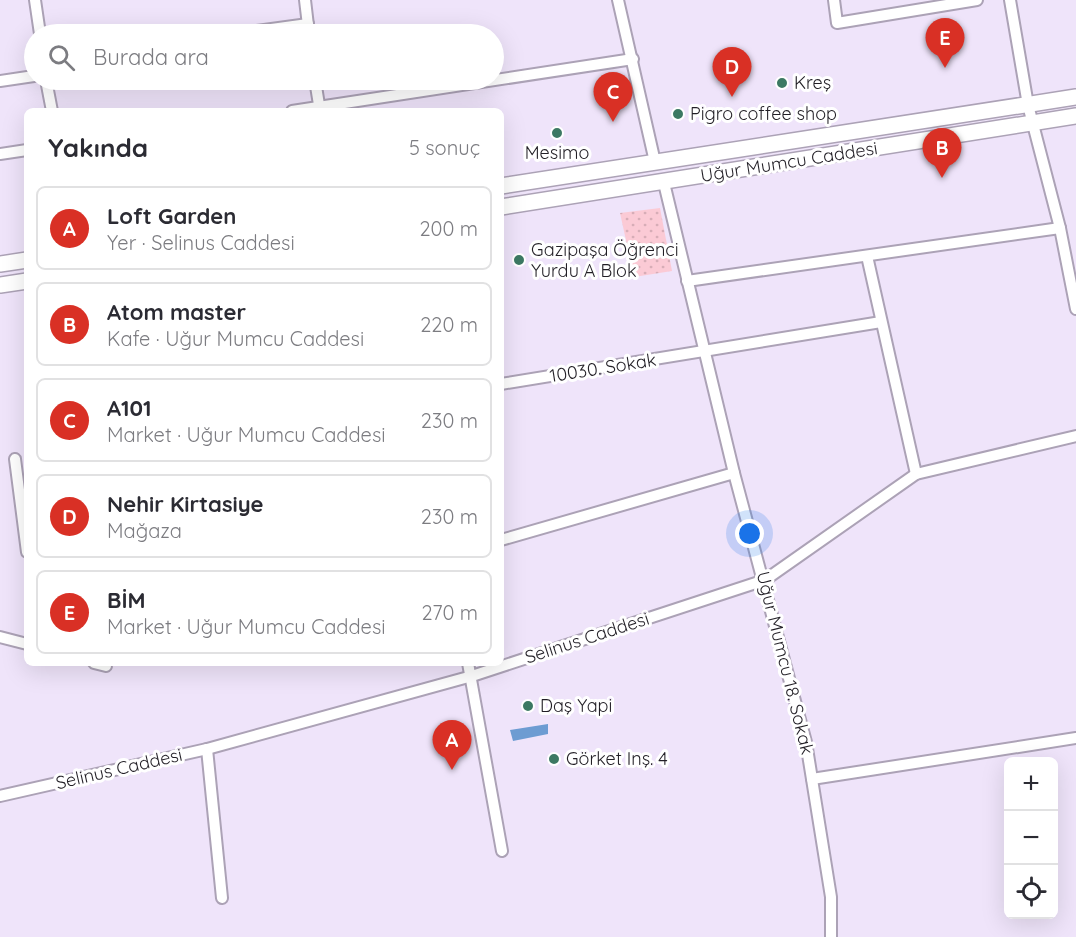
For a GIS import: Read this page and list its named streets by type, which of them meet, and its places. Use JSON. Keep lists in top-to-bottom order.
{
  "streets": {
    "main road": ["Uğur Mumcu Caddesi"],
    "street": ["10030. Sokak", "Selinus Caddesi", "Uğur Mumcu 18. Sokak"]
  },
  "crossings": [
    ["Uğur Mumcu Caddesi", "Uğur Mumcu 18. Sokak"],
    ["10030. Sokak", "Uğur Mumcu 18. Sokak"],
    ["Selinus Caddesi", "Uğur Mumcu 18. Sokak"]
  ],
  "places": [
    "Kreş",
    "Pigro coffee shop",
    "Mesimo",
    "Gazipaşa Öğrenci Yurdu A Blok",
    "Daş Yapi",
    "Görket Inş. 4"
  ],
  "page": {
    "pins": [
      "E",
      "D",
      "C",
      "B",
      "A"
    ],
    "search": "Burada ara",
    "heading": ["Yakında", "5 sonuç"],
    "list": [
      {
        "mark": "A",
        "name": "Loft Garden",
        "note": "Yer · Selinus Caddesi",
        "value": "200 m"
      },
      {
        "mark": "B",
        "name": "Atom master",
        "note": "Kafe · Uğur Mumcu Caddesi",
        "value": "220 m"
      },
      {
        "mark": "C",
        "name": "A101",
        "note": "Market · Uğur Mumcu Caddesi",
        "value": "230 m"
      },
      {
        "mark": "D",
        "name": "Nehir Kirtasiye",
        "note": "Mağaza",
        "value": "230 m"
      },
      {
        "mark": "E",
        "name": "BİM",
        "note": "Market · Uğur Mumcu Caddesi",
        "value": "270 m"
      }
    ],
    "map_buttons": ["+", "−"]
  }
}
